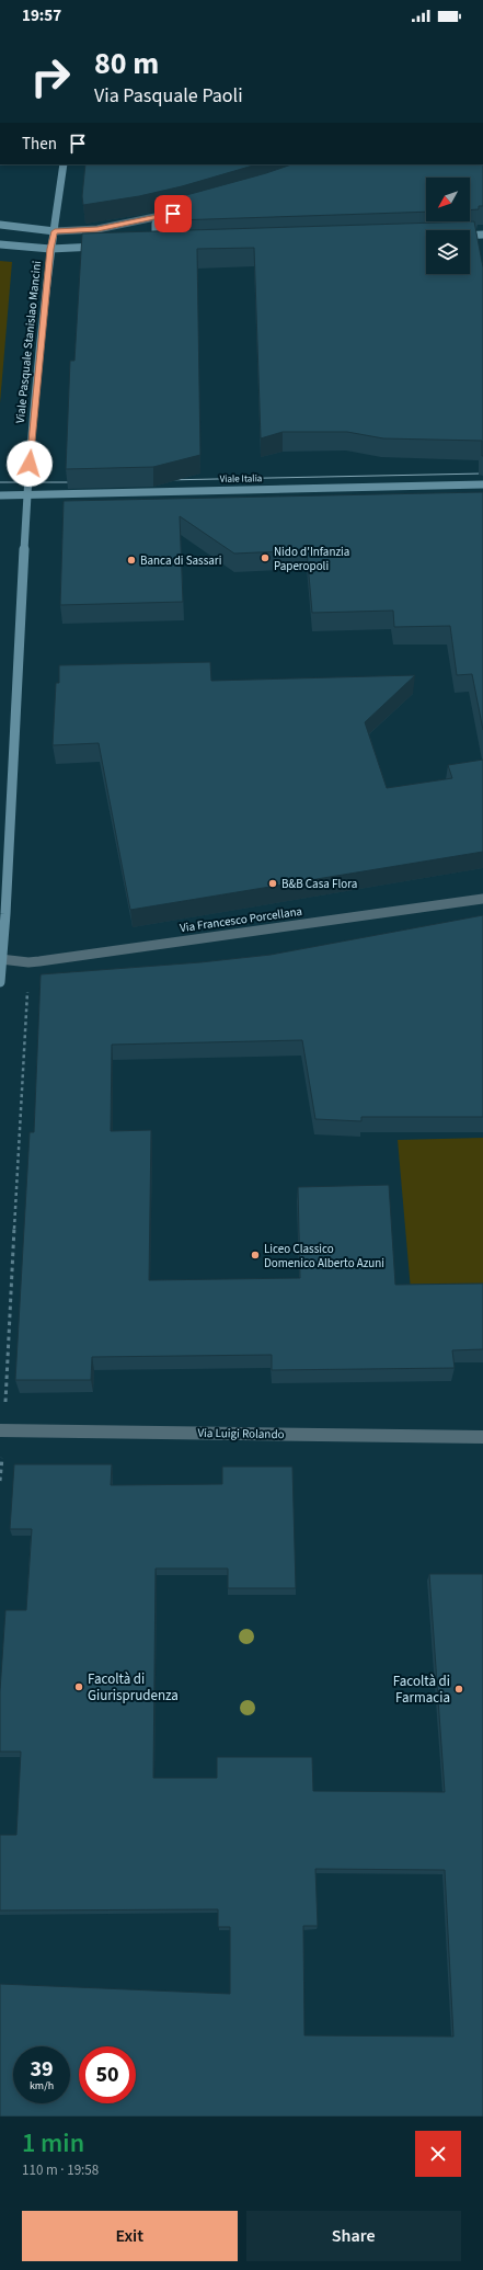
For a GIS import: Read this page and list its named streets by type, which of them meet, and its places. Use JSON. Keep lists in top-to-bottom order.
{
  "streets": {
    "main road": ["Viale Pasquale Stanislao Mancini", "Viale Italia"],
    "street": ["Via Francesco Porcellana", "Via Luigi Rolando"]
  },
  "crossings": [
    ["Viale Pasquale Stanislao Mancini", "Viale Italia"],
    ["Viale Pasquale Stanislao Mancini", "Via Francesco Porcellana"]
  ],
  "places": [
    "Nido d'Infanzia Paperopoli",
    "Banca di Sassari",
    "B&B Casa Flora",
    "Liceo Classico Domenico Alberto Azuni",
    "Facoltà di Giurisprudenza",
    "Facoltà di Farmacia"
  ],
  "north": "bottom left",
  "page": {
    "status": "19:57",
    "turn": ["80 m", "Via Pasquale Paoli"],
    "then": "Then",
    "speed": "39 km/h",
    "limit": "50",
    "heading": ["1 min", "110 m · 19:58"],
    "buttons": ["Exit", "Share"]
  }
}
